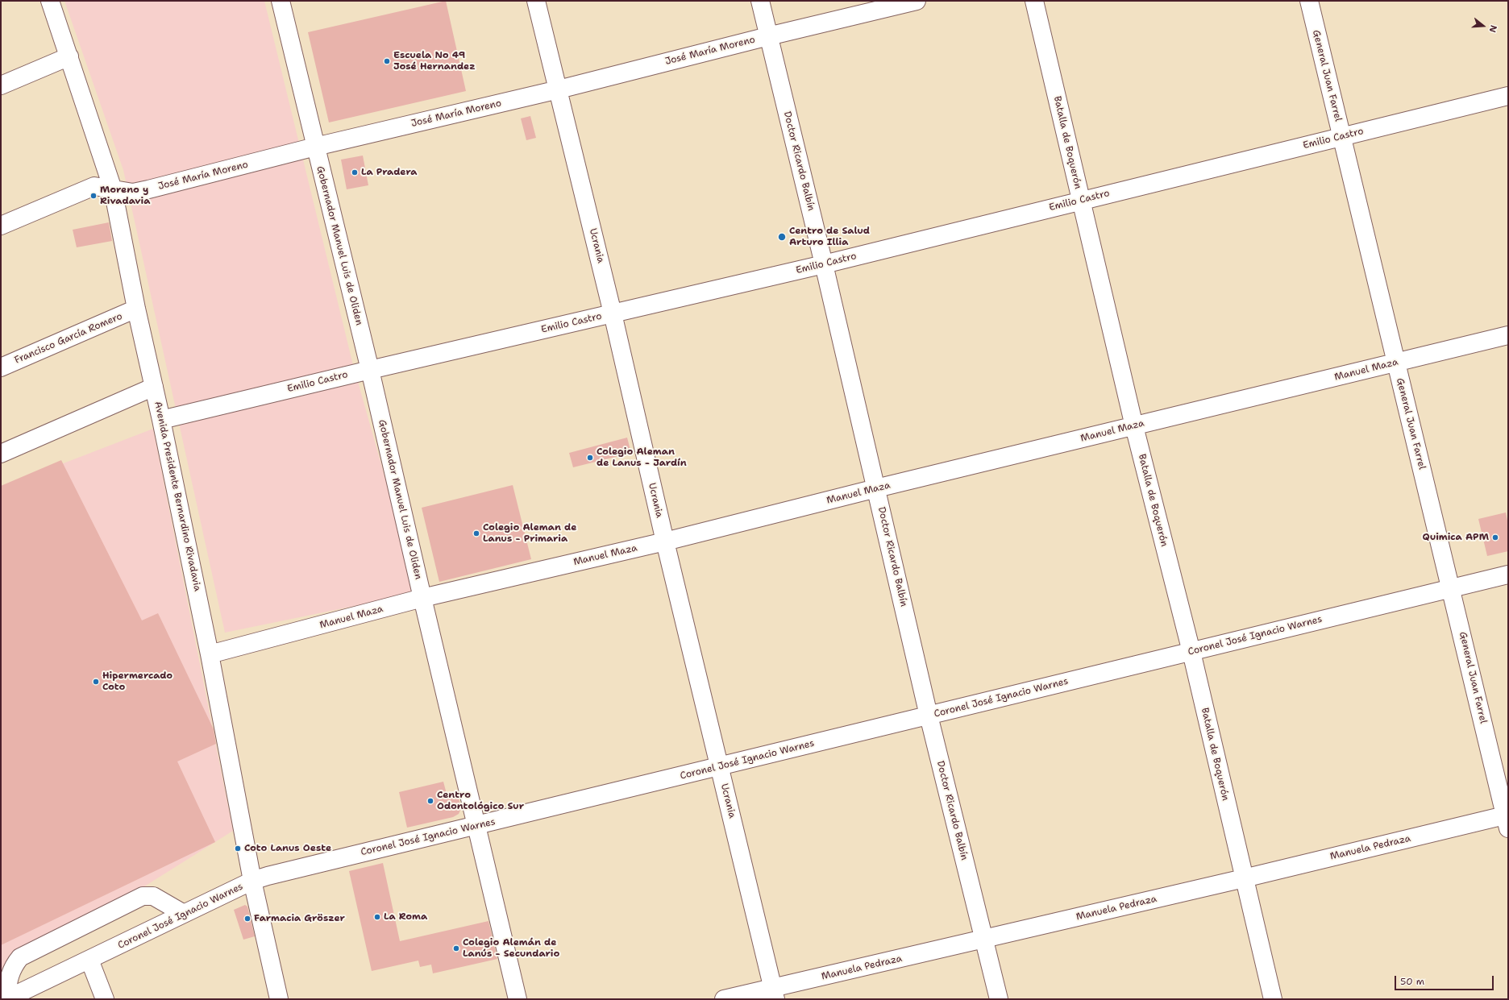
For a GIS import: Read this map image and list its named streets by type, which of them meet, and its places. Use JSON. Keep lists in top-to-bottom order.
{
  "streets": {
    "street": [
      "José María Moreno",
      "General Juan Farrel",
      "Emilio Castro",
      "Batalla de Boquerón",
      "Doctor Ricardo Balbín",
      "Gobernador Manuel Luis de Oliden",
      "Ucrania",
      "Francisco García Romero",
      "Manuel Maza",
      "Avenida Presidente Bernardino Rivadavia",
      "Coronel José Ignacio Warnes",
      "Manuela Pedraza"
    ]
  },
  "crossings": [
    ["José María Moreno", "Doctor Ricardo Balbín"],
    ["José María Moreno", "Gobernador Manuel Luis de Oliden"],
    ["José María Moreno", "Ucrania"],
    ["José María Moreno", "Avenida Presidente Bernardino Rivadavia"],
    ["General Juan Farrel", "Emilio Castro"],
    ["General Juan Farrel", "Manuel Maza"],
    ["General Juan Farrel", "Coronel José Ignacio Warnes"],
    ["General Juan Farrel", "Manuela Pedraza"],
    ["Emilio Castro", "Batalla de Boquerón"],
    ["Emilio Castro", "Doctor Ricardo Balbín"],
    ["Emilio Castro", "Gobernador Manuel Luis de Oliden"],
    ["Emilio Castro", "Ucrania"],
    ["Emilio Castro", "Avenida Presidente Bernardino Rivadavia"],
    ["Batalla de Boquerón", "Manuel Maza"],
    ["Batalla de Boquerón", "Coronel José Ignacio Warnes"],
    ["Batalla de Boquerón", "Manuela Pedraza"],
    ["Doctor Ricardo Balbín", "Manuel Maza"],
    ["Doctor Ricardo Balbín", "Coronel José Ignacio Warnes"],
    ["Doctor Ricardo Balbín", "Manuela Pedraza"],
    ["Gobernador Manuel Luis de Oliden", "Manuel Maza"],
    ["Gobernador Manuel Luis de Oliden", "Coronel José Ignacio Warnes"],
    ["Ucrania", "Manuel Maza"],
    ["Ucrania", "Coronel José Ignacio Warnes"],
    ["Ucrania", "Manuela Pedraza"],
    ["Francisco García Romero", "Avenida Presidente Bernardino Rivadavia"],
    ["Manuel Maza", "Avenida Presidente Bernardino Rivadavia"],
    ["Avenida Presidente Bernardino Rivadavia", "Coronel José Ignacio Warnes"]
  ],
  "places": [
    "Escuela No 49 José Hernandez",
    "La Pradera",
    "Moreno y Rivadavia",
    "Centro de Salud Arturo Illia",
    "Colegio Aleman de Lanus - Jardín",
    "Colegio Aleman de Lanus - Primaria",
    "Quimica APM",
    "Hipermercado Coto",
    "Centro Odontológico Sur",
    "Coto Lanus Oeste",
    "La Roma",
    "Farmacia Gröszer",
    "Colegio Alemán de Lanús - Secundario"
  ],
  "scale_bar": "50 m",
  "north": "right"
}
